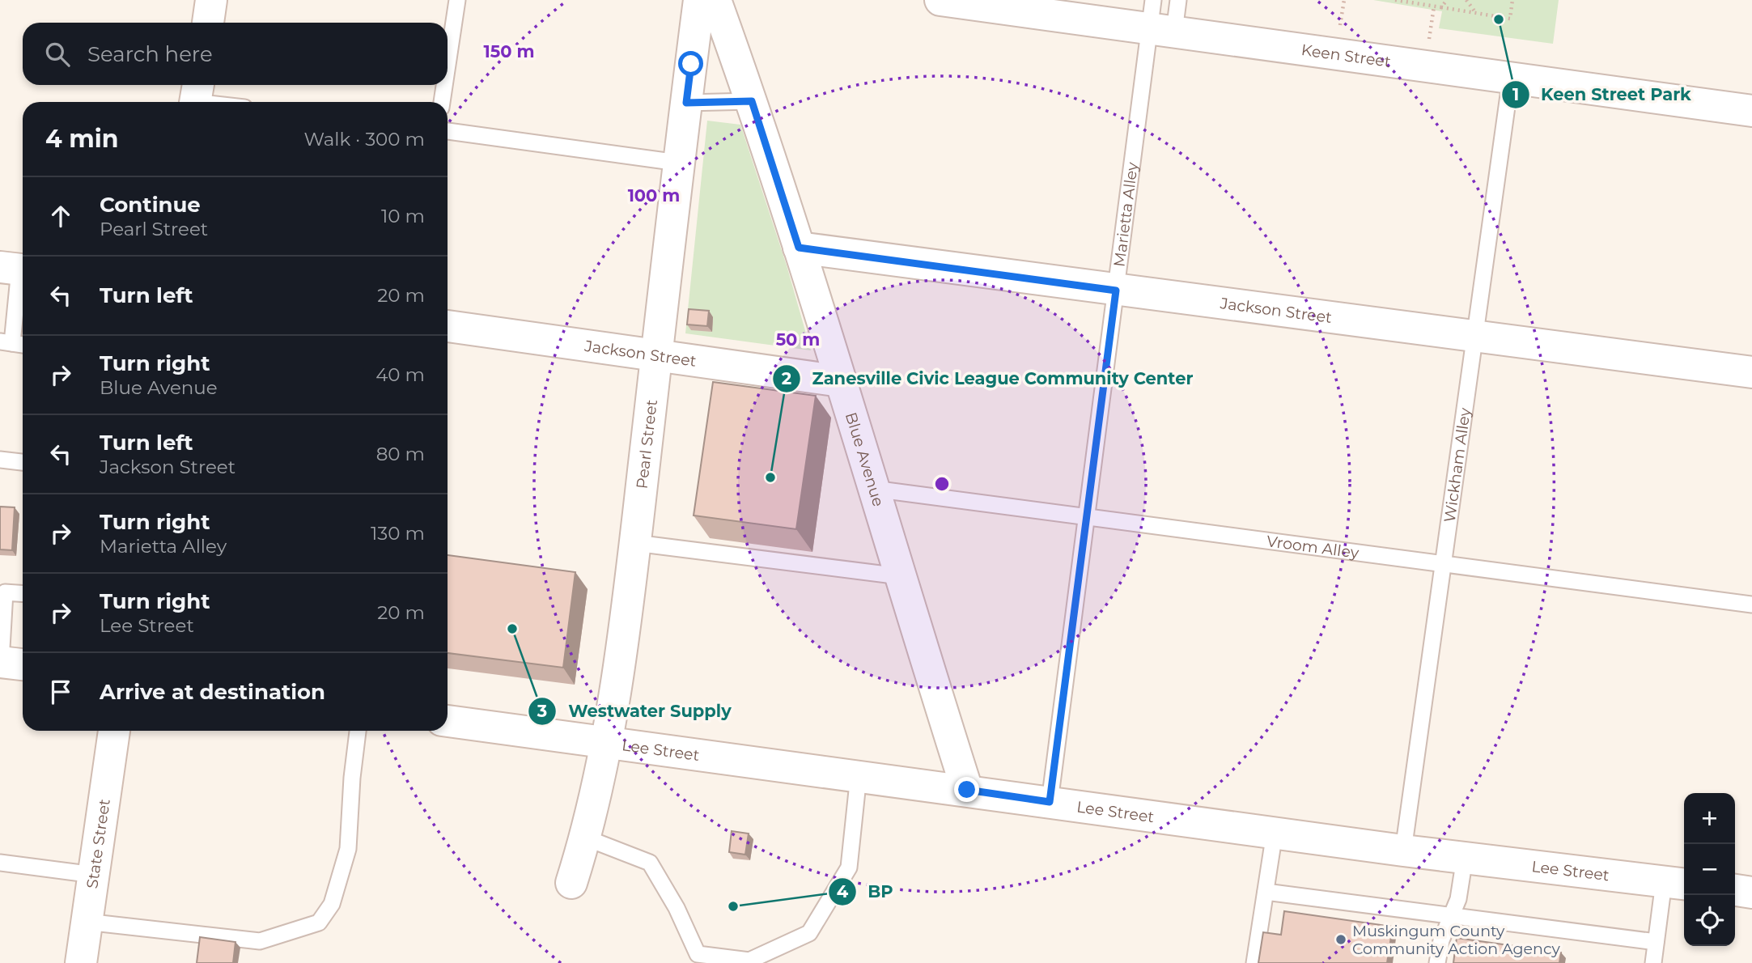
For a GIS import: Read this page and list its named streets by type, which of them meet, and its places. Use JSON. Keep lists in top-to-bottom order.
{
  "streets": {
    "street": [
      "Keen Street",
      "Jackson Street",
      "Pearl Street",
      "Blue Avenue",
      "Lee Street",
      "State Street"
    ],
    "lane": ["Marietta Alley", "Wickham Alley", "Vroom Alley"]
  },
  "crossings": [
    ["Keen Street", "Marietta Alley"],
    ["Keen Street", "Wickham Alley"],
    ["Marietta Alley", "Jackson Street"],
    ["Marietta Alley", "Vroom Alley"],
    ["Marietta Alley", "Lee Street"],
    ["Jackson Street", "Pearl Street"],
    ["Jackson Street", "Blue Avenue"],
    ["Jackson Street", "Wickham Alley"],
    ["Pearl Street", "Lee Street"],
    ["Blue Avenue", "Vroom Alley"],
    ["Blue Avenue", "Lee Street"],
    ["Wickham Alley", "Vroom Alley"],
    ["Wickham Alley", "Lee Street"]
  ],
  "places": [
    "Keen Street Park",
    "Zanesville Civic League Community Center",
    "Westwater Supply",
    "BP",
    "Muskingum County Community Action Agency"
  ],
  "page": {
    "search": "Search here",
    "heading": ["4 min", "Walk · 300 m"],
    "list": [
      ["Continue", "Pearl Street", "10 m"],
      ["Turn left", "20 m"],
      ["Turn right", "Blue Avenue", "40 m"],
      ["Turn left", "Jackson Street", "80 m"],
      ["Turn right", "Marietta Alley", "130 m"],
      ["Turn right", "Lee Street", "20 m"],
      "Arrive at destination"
    ],
    "map_buttons": ["+", "−"]
  },
  "rings": ["150 m", "100 m", "50 m"]
}
